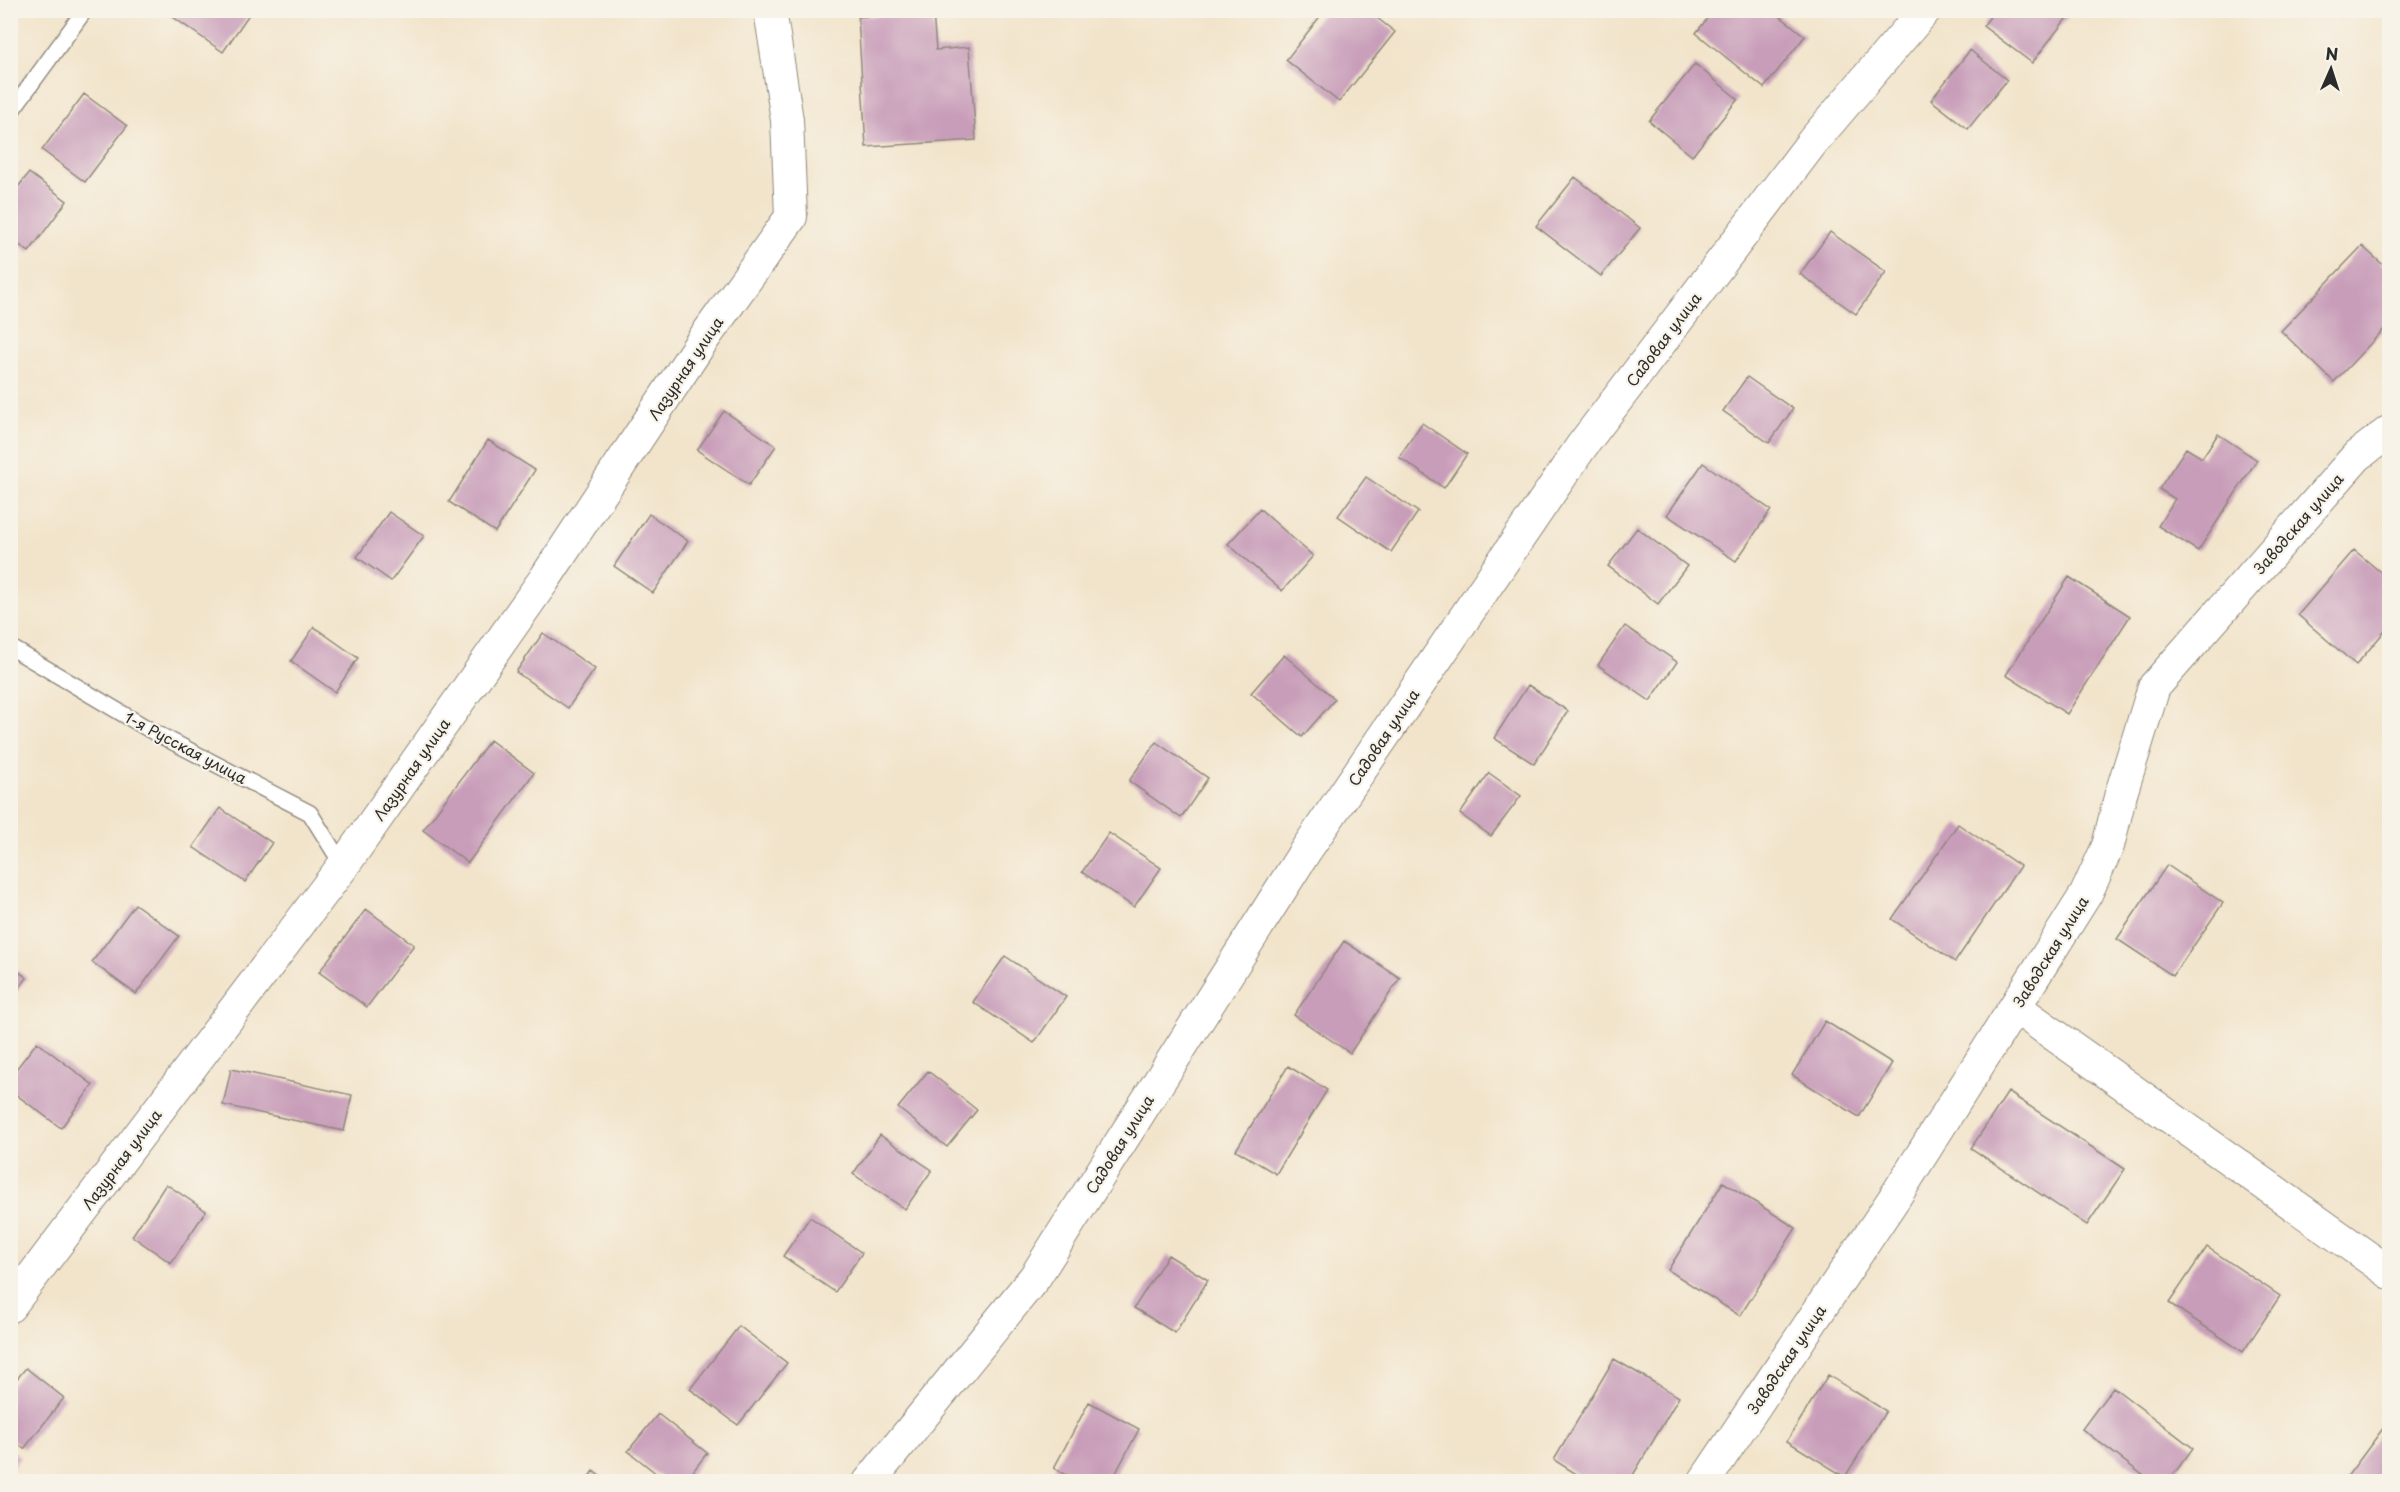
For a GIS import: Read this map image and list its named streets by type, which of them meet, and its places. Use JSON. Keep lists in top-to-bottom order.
{
  "streets": {
    "street": ["Садовая улица", "Лазурная улица", "Заводская улица"],
    "lane": ["1-я Русская улица"]
  },
  "crossings": [
    ["Лазурная улица", "1-я Русская улица"]
  ],
  "north": "top"
}
